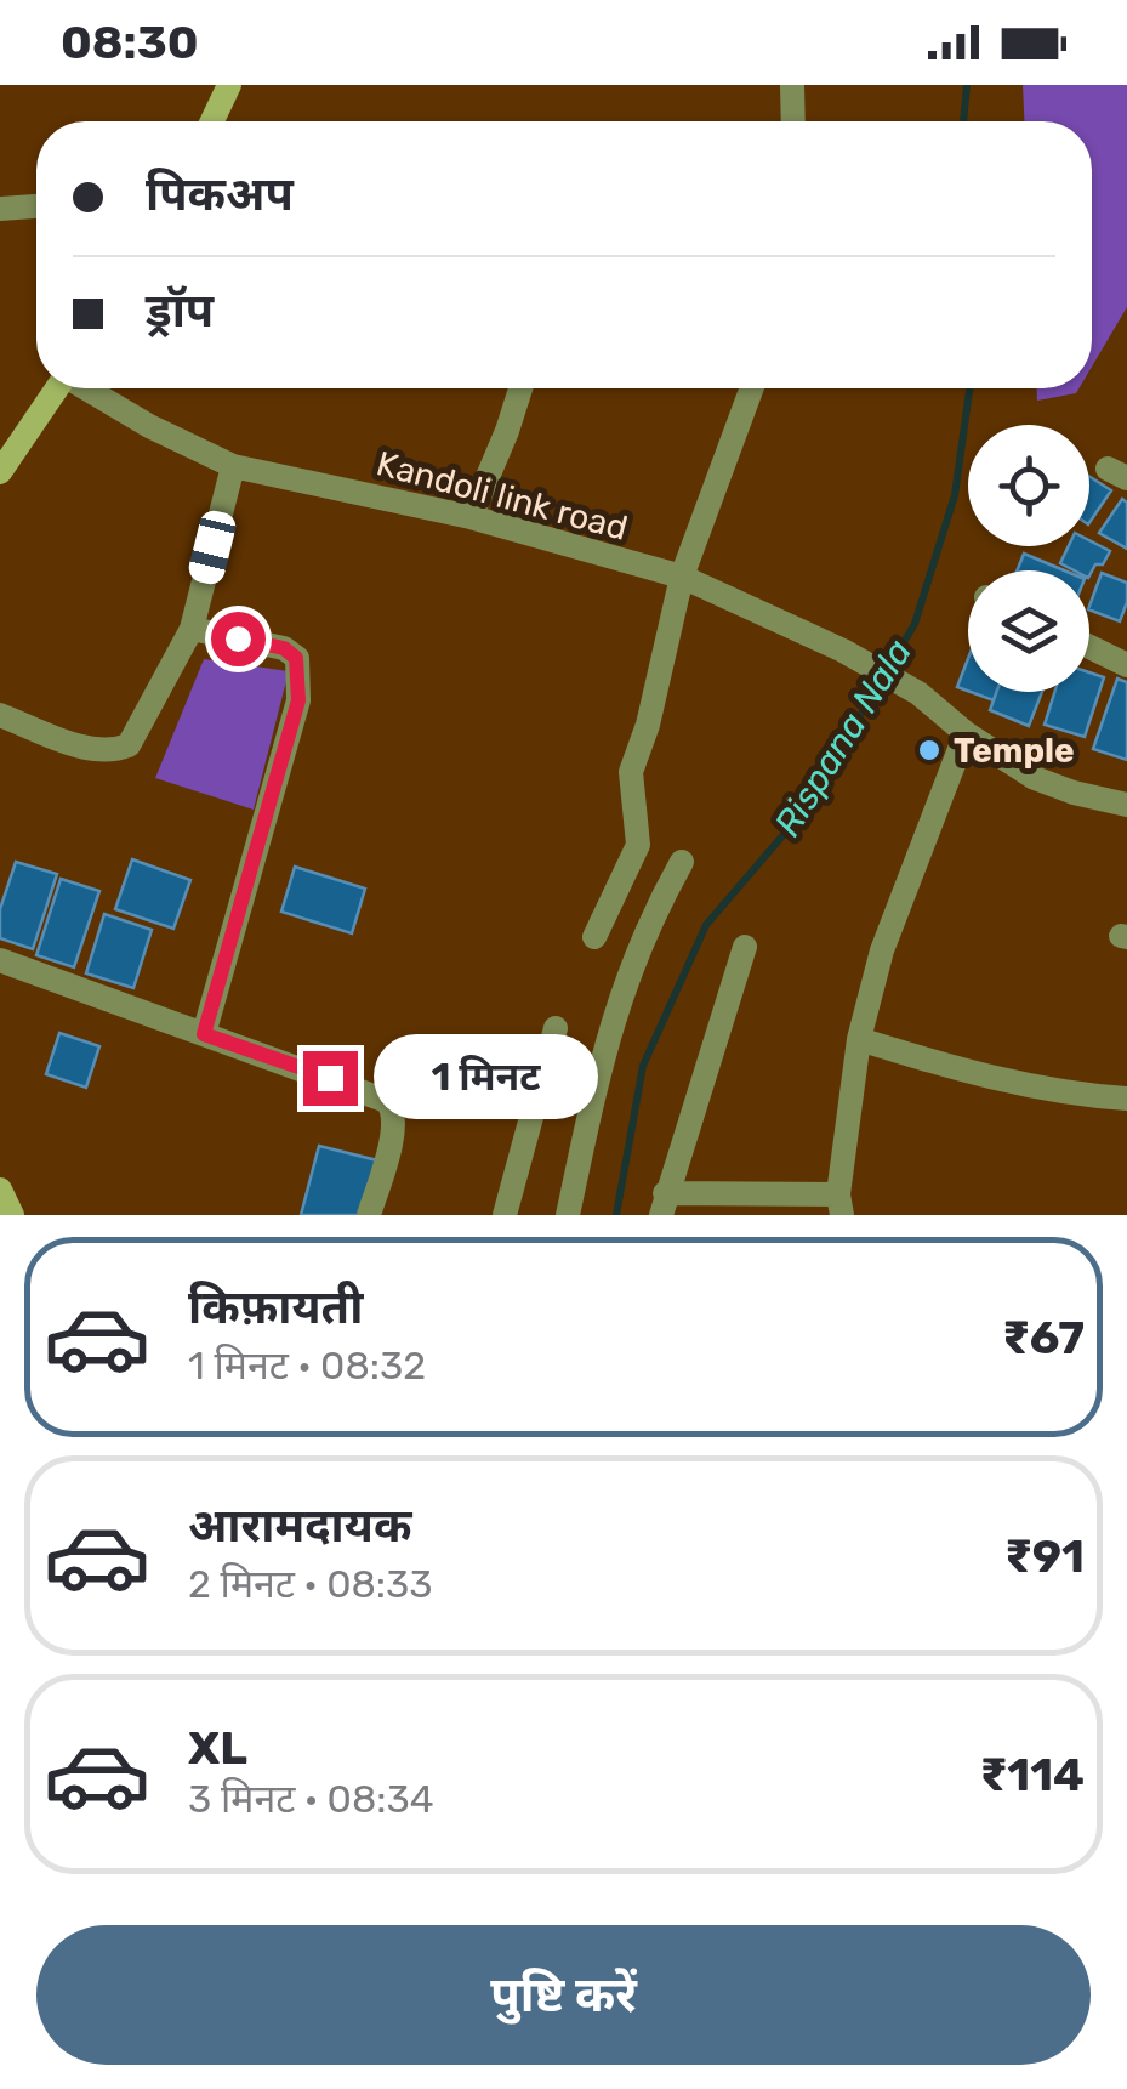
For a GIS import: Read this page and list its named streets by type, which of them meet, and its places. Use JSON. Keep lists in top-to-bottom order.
{
  "streets": {
    "street": ["Kandoli link road"]
  },
  "water": ["Rispana Nala"],
  "places": ["Temple"],
  "page": {
    "status": "08:30",
    "banner": ["पिकअप", "ड्रॉप"],
    "bubble": "1 मिनट",
    "list": [
      {
        "name": "किफ़ायती",
        "note": "1 मिनट · 08:32",
        "value": "₹67"
      },
      {
        "name": "आरामदायक",
        "note": "2 मिनट · 08:33",
        "value": "₹91"
      },
      {
        "name": "XL",
        "note": "3 मिनट · 08:34",
        "value": "₹114"
      }
    ],
    "buttons": "पुष्टि करें"
  }
}
